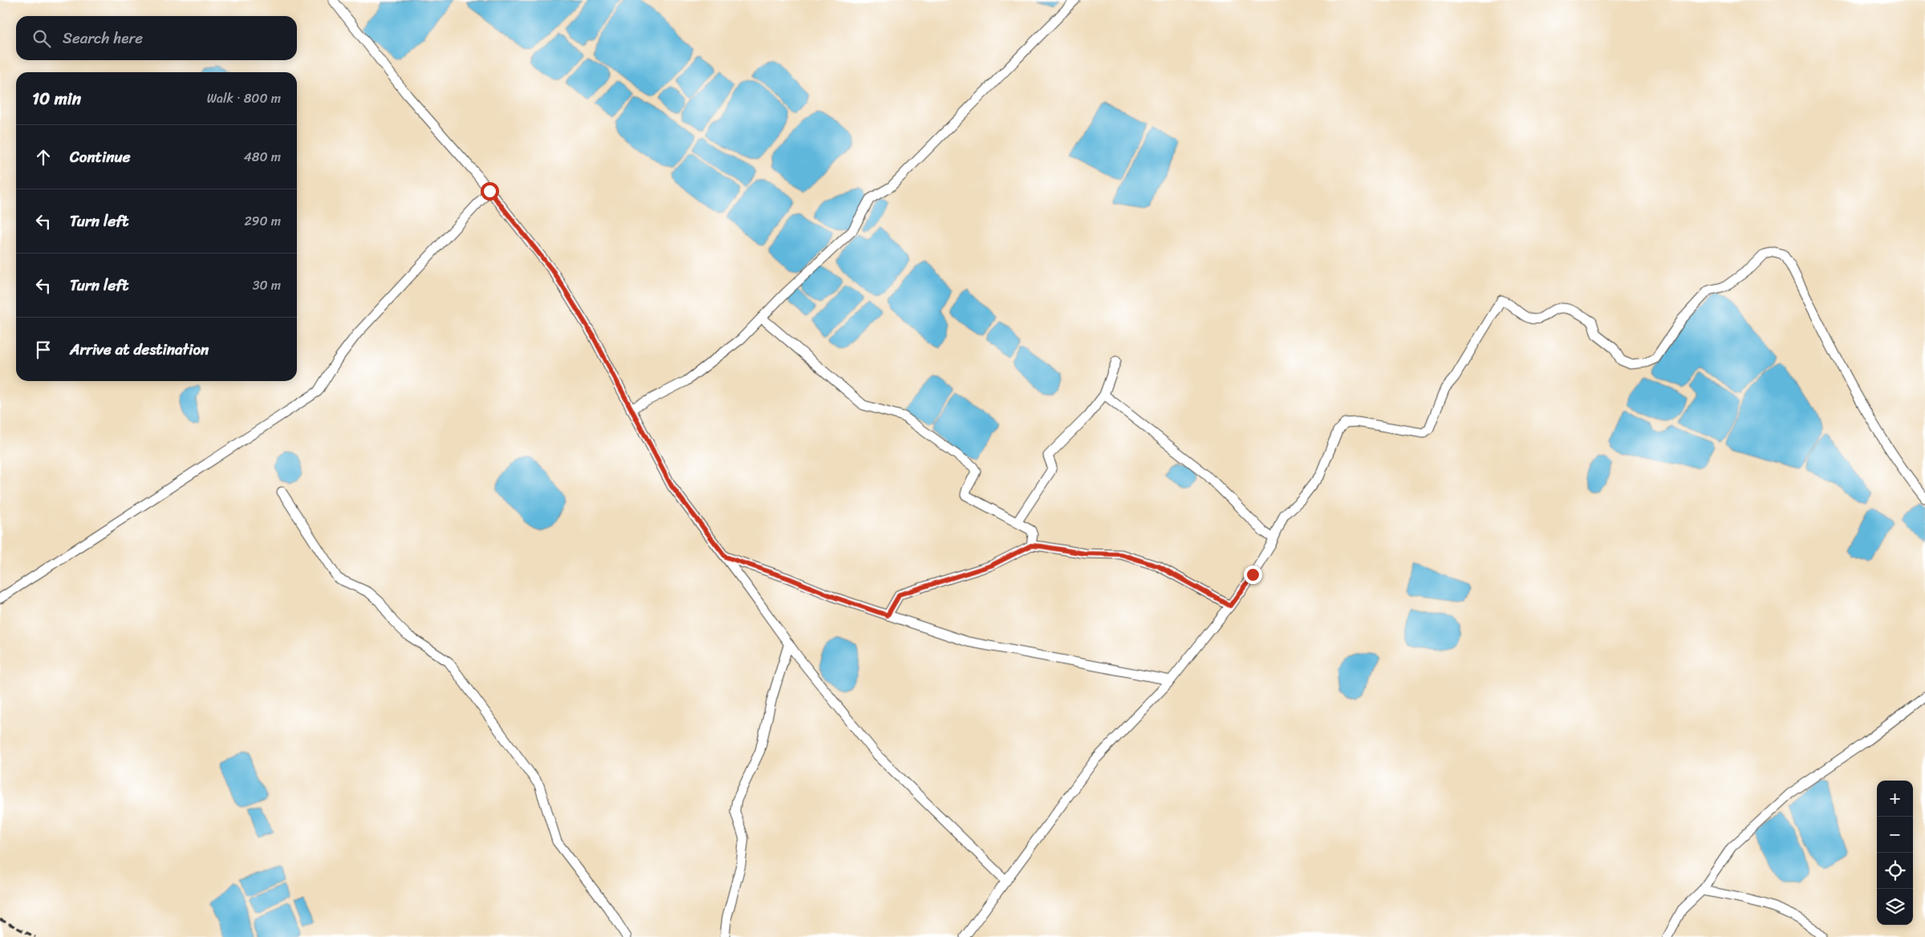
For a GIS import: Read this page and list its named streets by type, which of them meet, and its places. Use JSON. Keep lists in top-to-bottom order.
{
  "page": {
    "search": "Search here",
    "heading": ["10 min", "Walk · 800 m"],
    "list": [
      ["Continue", "480 m"],
      ["Turn left", "290 m"],
      ["Turn left", "30 m"],
      "Arrive at destination"
    ],
    "map_buttons": ["+", "−"]
  }
}
